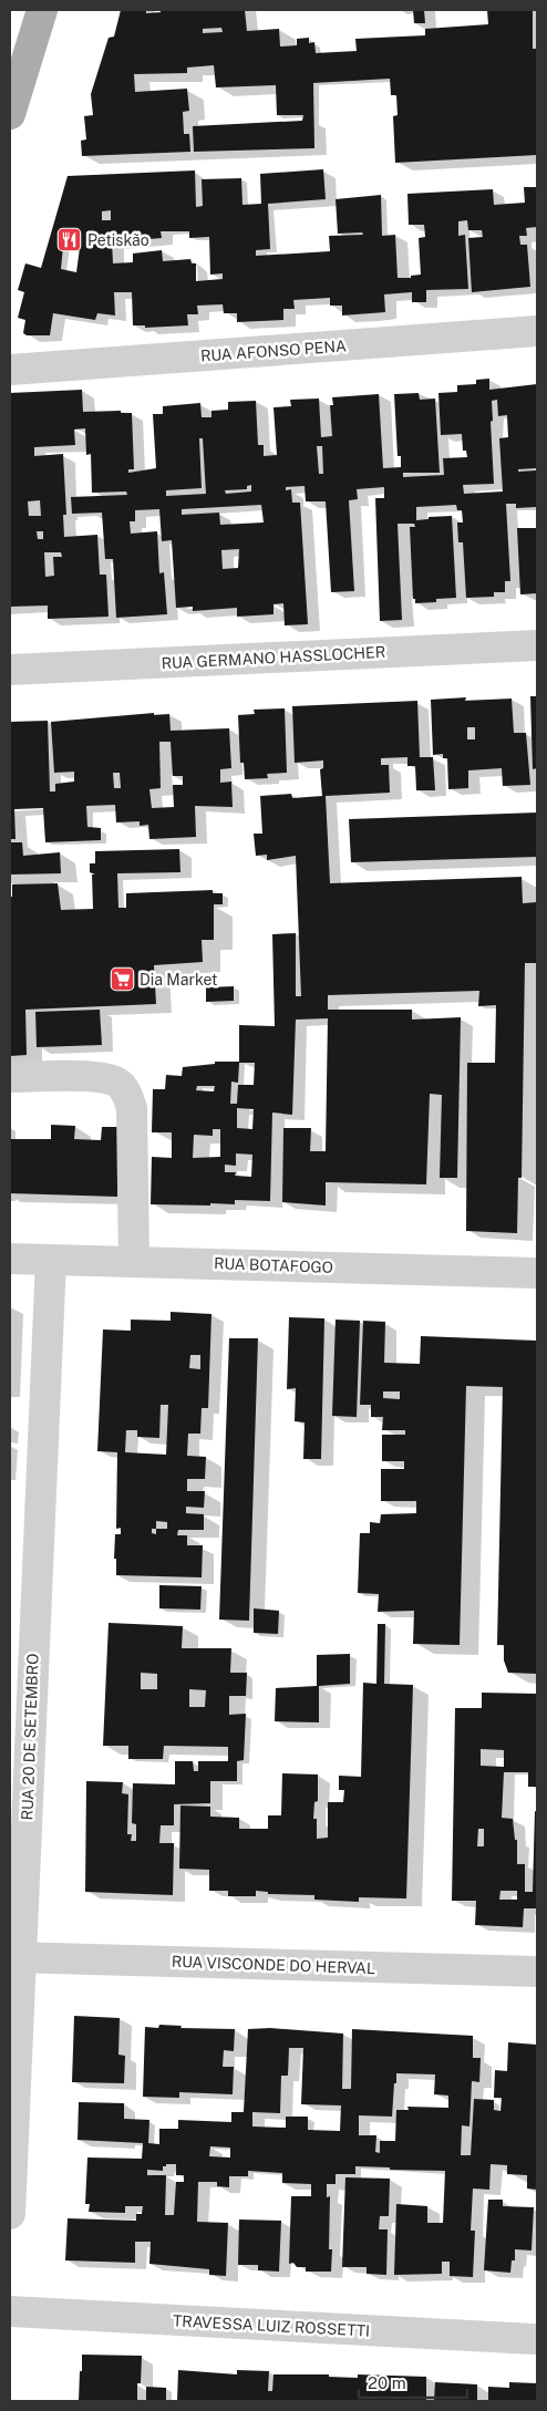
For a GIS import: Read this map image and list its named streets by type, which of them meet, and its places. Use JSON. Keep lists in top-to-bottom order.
{
  "streets": {
    "street": [
      "RUA AFONSO PENA",
      "RUA GERMANO HASSLOCHER",
      "RUA BOTAFOGO",
      "RUA 20 DE SETEMBRO",
      "RUA VISCONDE DO HERVAL",
      "TRAVESSA LUIZ ROSSETTI"
    ]
  },
  "crossings": [
    ["RUA BOTAFOGO", "RUA 20 DE SETEMBRO"],
    ["RUA 20 DE SETEMBRO", "RUA VISCONDE DO HERVAL"]
  ],
  "places": {
    "restaurant": ["Petiskão"],
    "supermarket": ["Dia Market"]
  },
  "scale_bar": "20 m"
}
